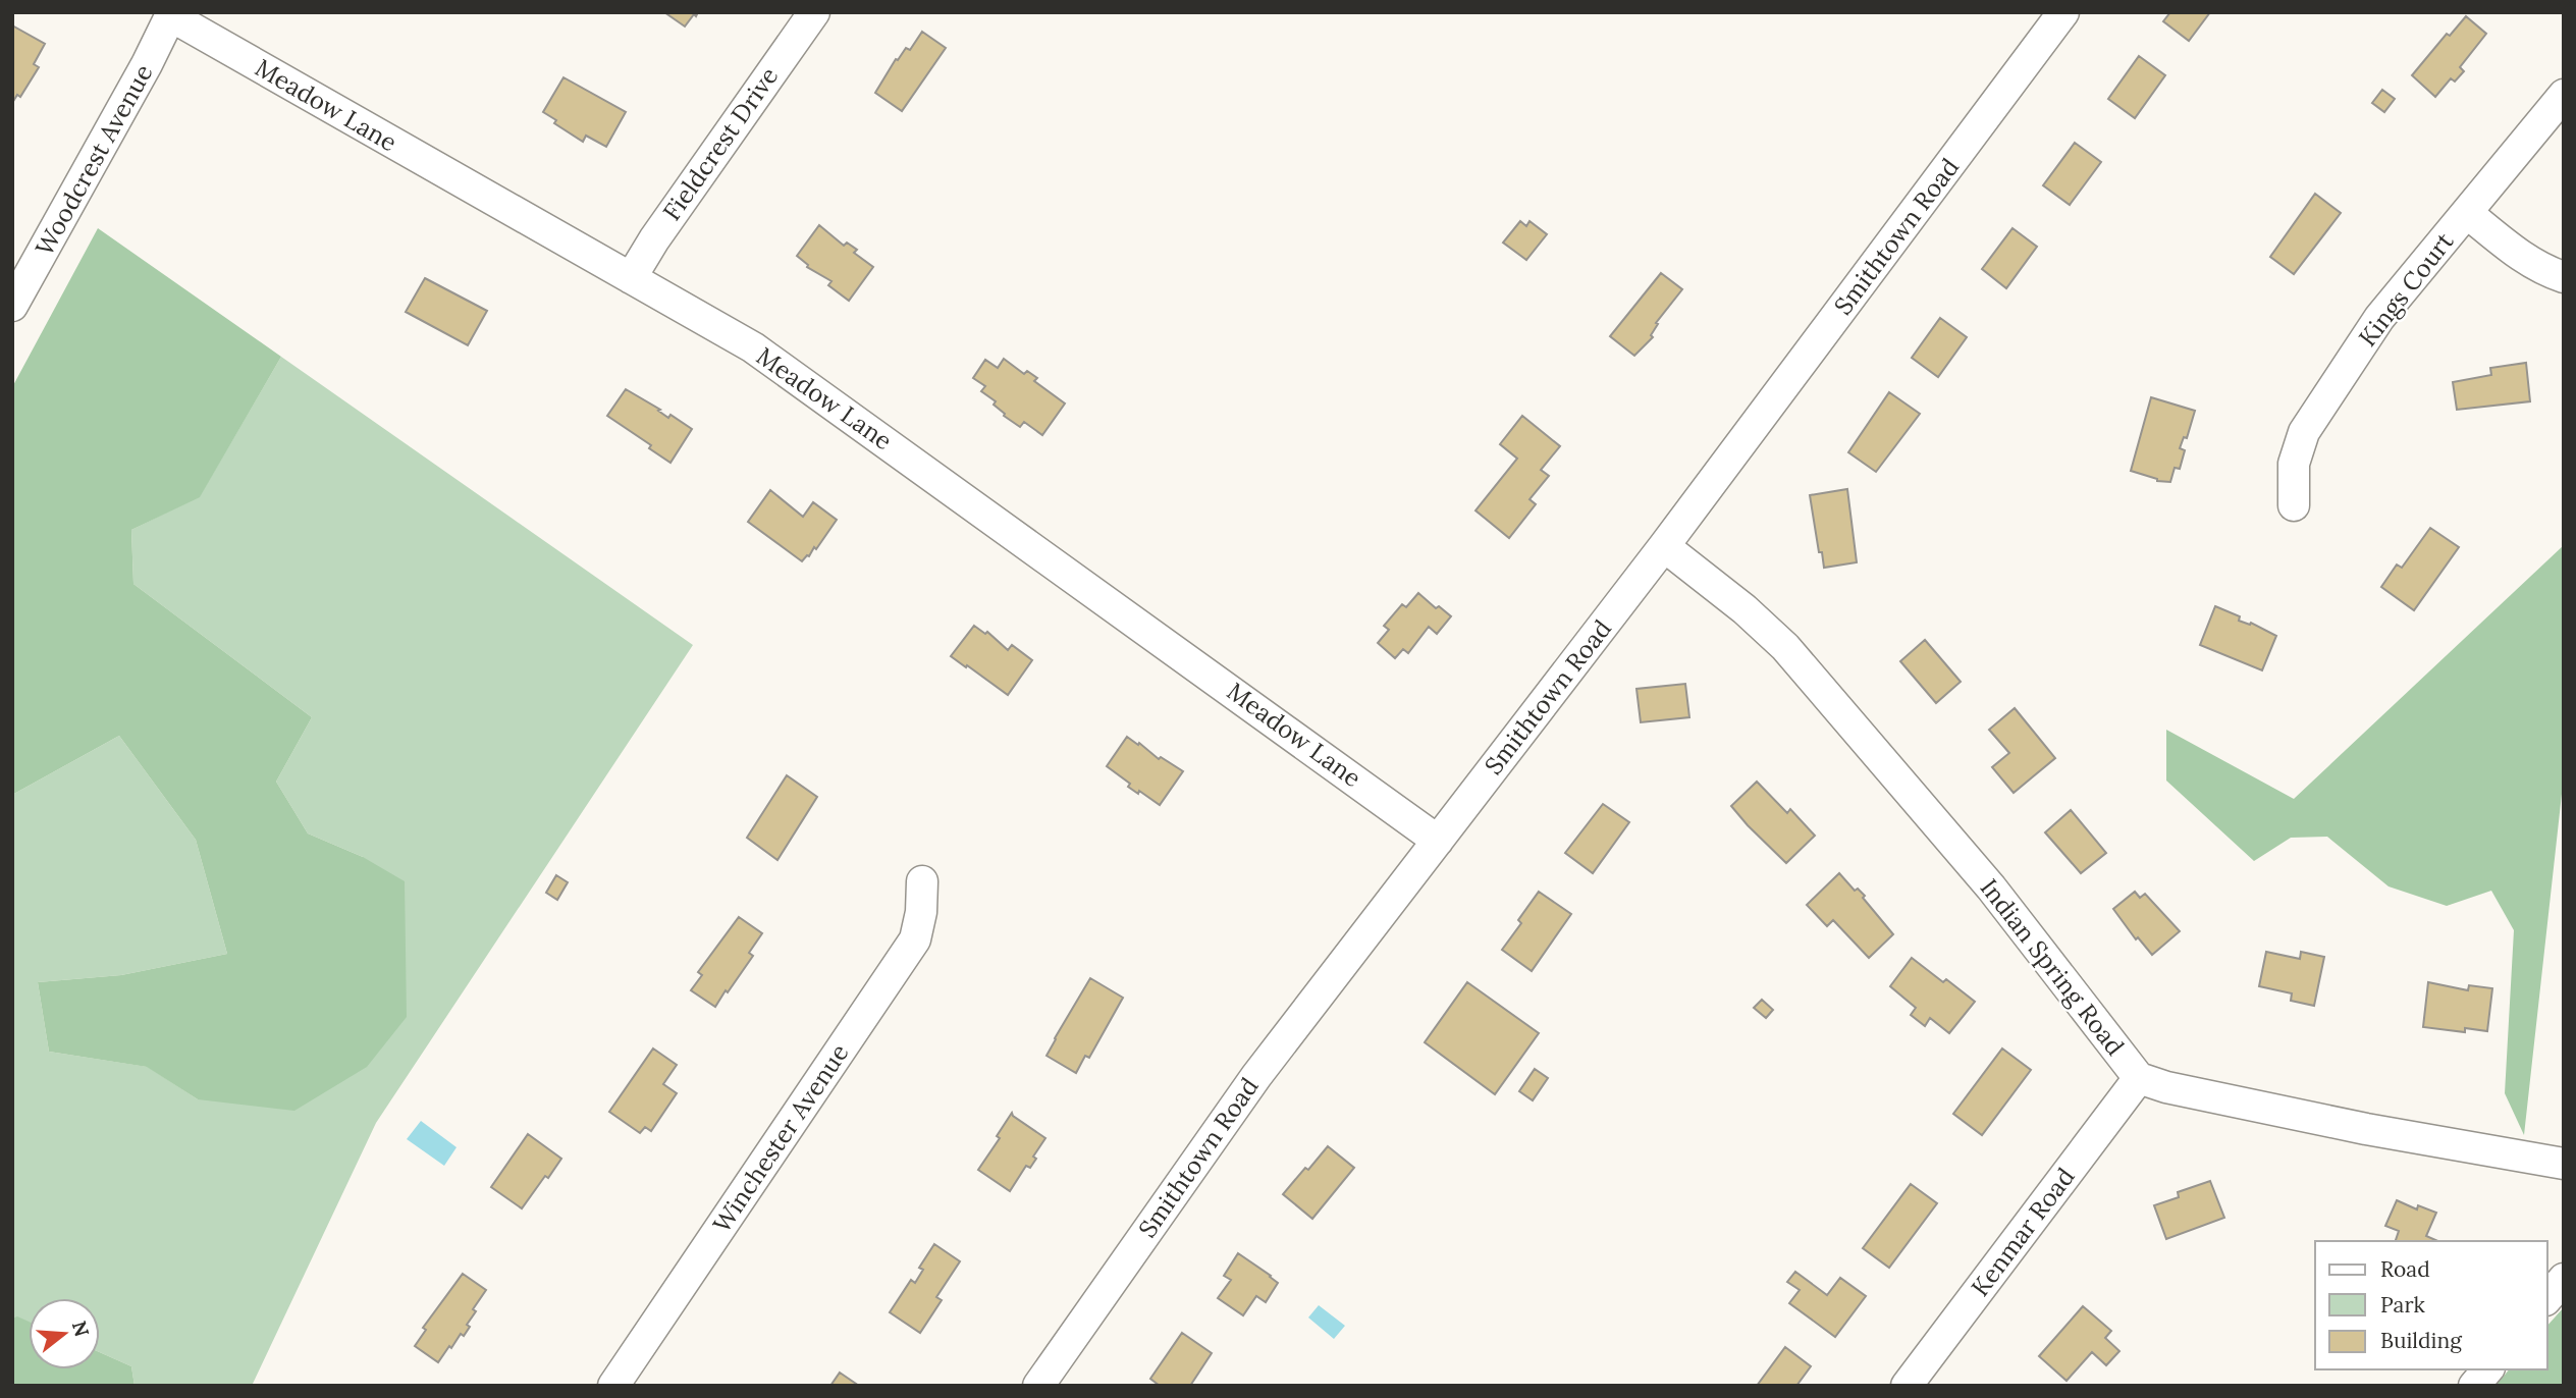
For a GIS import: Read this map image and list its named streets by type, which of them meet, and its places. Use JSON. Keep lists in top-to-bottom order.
{
  "streets": {
    "street": [
      "Meadow Lane",
      "Fieldcrest Drive",
      "Woodcrest Avenue",
      "Smithtown Road",
      "Kings Court",
      "Indian Spring Road",
      "Winchester Avenue",
      "Kenmar Road"
    ]
  },
  "crossings": [
    ["Meadow Lane", "Fieldcrest Drive"],
    ["Meadow Lane", "Woodcrest Avenue"],
    ["Meadow Lane", "Smithtown Road"],
    ["Smithtown Road", "Indian Spring Road"],
    ["Indian Spring Road", "Kenmar Road"]
  ],
  "legend": ["Road", "Park", "Building"],
  "north": "right"
}
